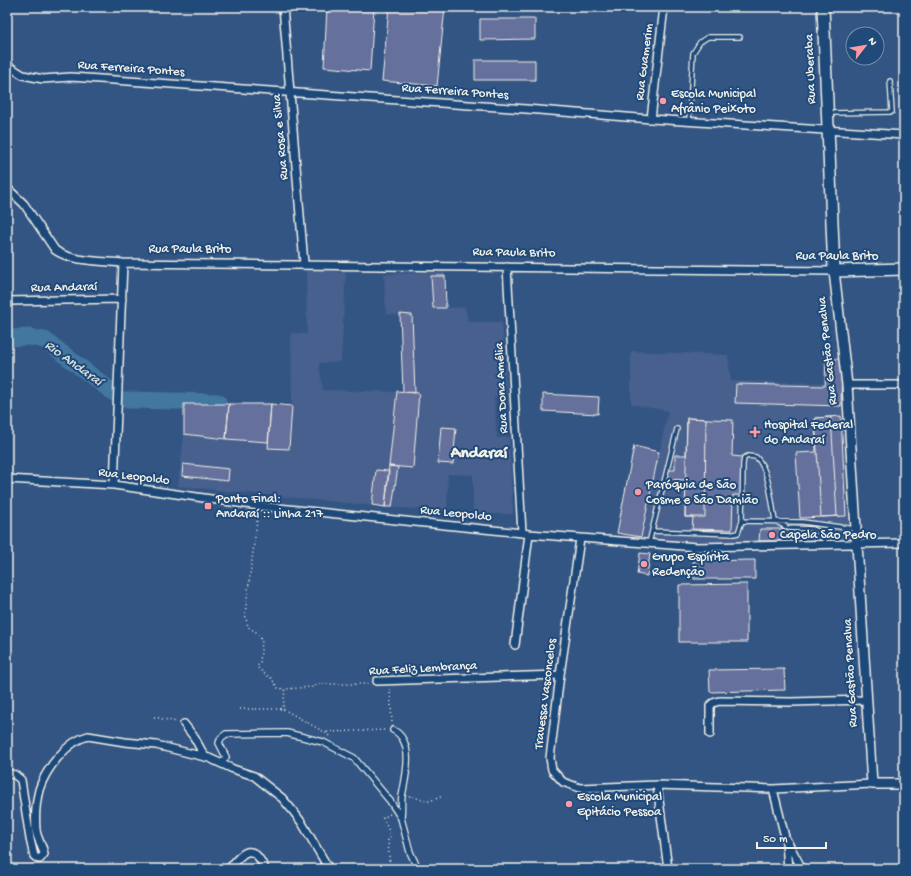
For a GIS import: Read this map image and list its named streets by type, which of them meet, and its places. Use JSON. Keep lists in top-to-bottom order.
{
  "streets": {
    "main road": ["Rua Uberaba", "Rua Paula Brito", "Rua Gastão Penalva"],
    "street": [
      "Rua Guamerim",
      "Rua Ferreira Pontes",
      "Rua Rosa e Silva",
      "Rua Andaraí",
      "Rua Dona Amélia",
      "Rua Leopoldo",
      "Rua Feliz Lembrança",
      "Travessa Vasconcelos"
    ]
  },
  "crossings": [
    ["Rua Guamerim", "Rua Ferreira Pontes"],
    ["Rua Ferreira Pontes", "Rua Uberaba"],
    ["Rua Ferreira Pontes", "Rua Rosa e Silva"],
    ["Rua Ferreira Pontes", "Rua Gastão Penalva"],
    ["Rua Uberaba", "Rua Gastão Penalva"],
    ["Rua Rosa e Silva", "Rua Paula Brito"],
    ["Rua Paula Brito", "Rua Gastão Penalva"],
    ["Rua Paula Brito", "Rua Dona Amélia"],
    ["Rua Gastão Penalva", "Rua Leopoldo"],
    ["Rua Gastão Penalva", "Travessa Vasconcelos"],
    ["Rua Dona Amélia", "Rua Leopoldo"],
    ["Rua Leopoldo", "Travessa Vasconcelos"],
    ["Rua Feliz Lembrança", "Travessa Vasconcelos"]
  ],
  "districts": ["Andaraí"],
  "water": ["Rio Andaraí"],
  "places": {
    "other": [
      "Escola Municipal Afrânio Peixoto",
      "Paróquia de São Cosme e São Damião",
      "Capela São Pedro",
      "Grupo Espírita Redenção",
      "Escola Municipal Epitácio Pessoa"
    ],
    "health": ["Hospital Federal do Andaraí"],
    "transit": ["Ponto Final: Andaraí :: Linha 217"]
  },
  "scale_bar": "50 m",
  "north": "top right"
}
